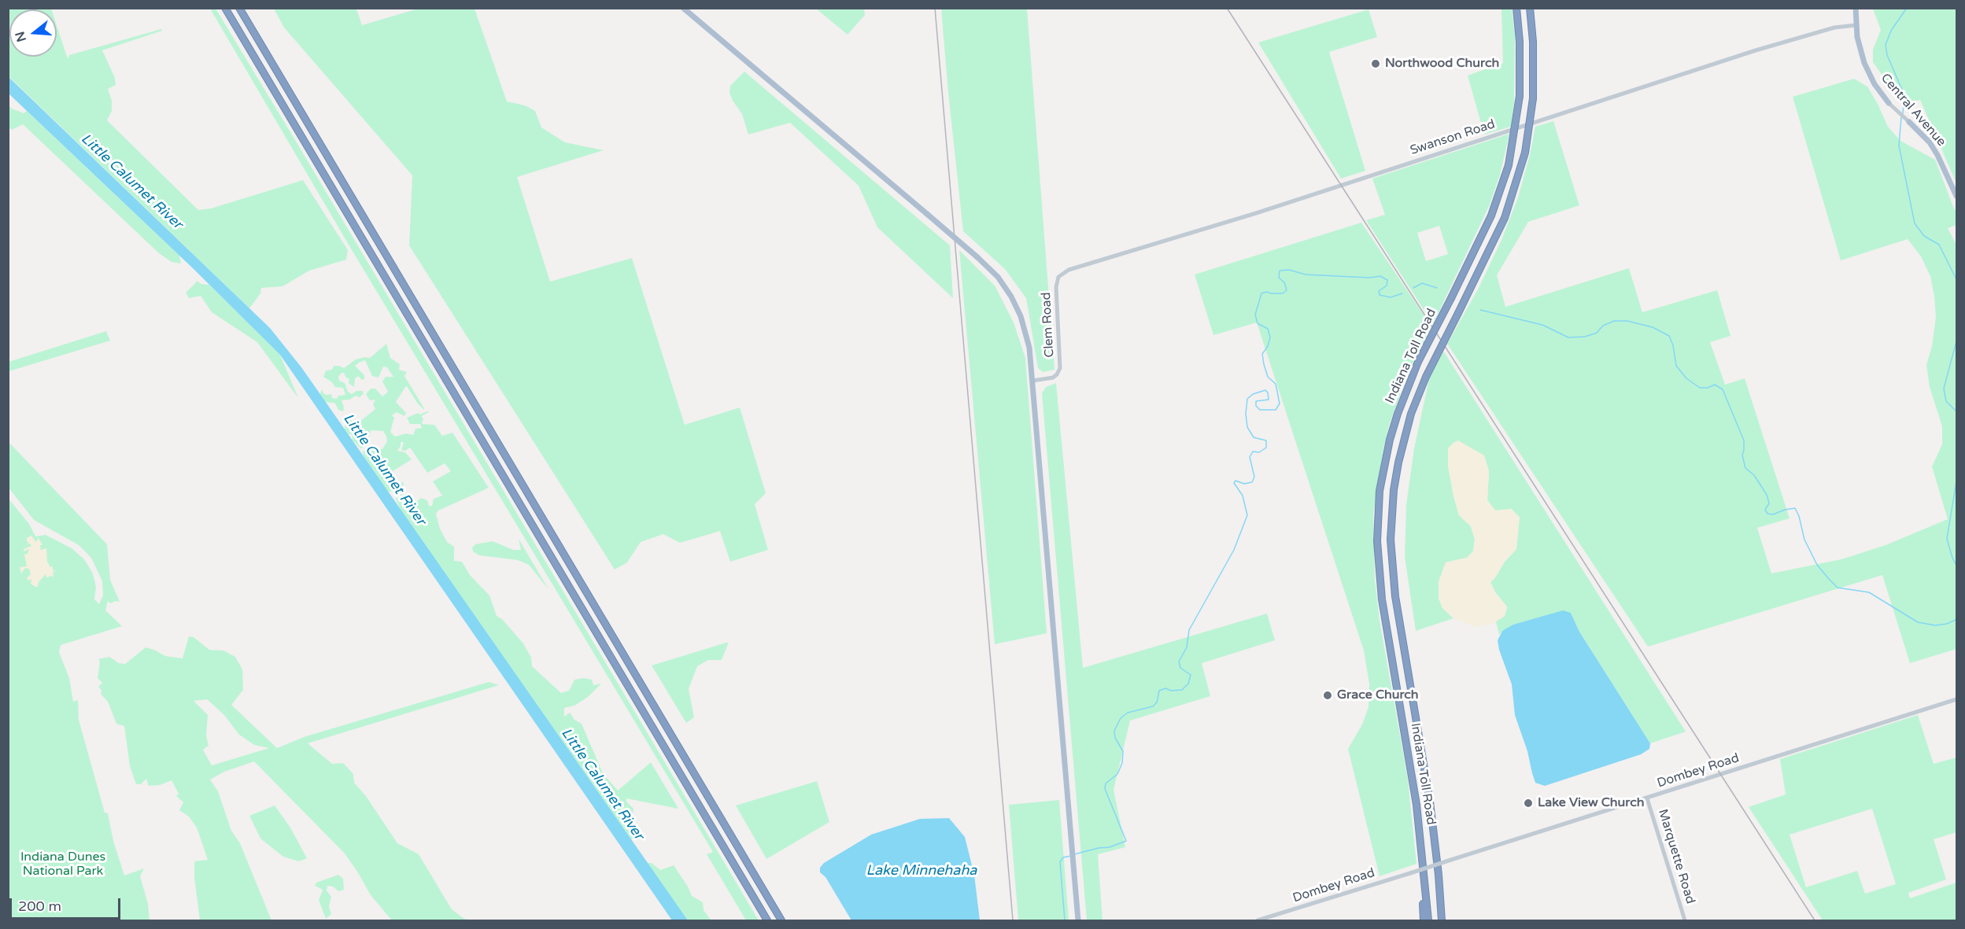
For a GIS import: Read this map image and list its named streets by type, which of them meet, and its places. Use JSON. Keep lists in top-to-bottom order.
{
  "streets": {
    "highway": ["Indiana Toll Road"],
    "main road": ["Central Avenue"],
    "street": [
      "Swanson Road",
      "Clem Road",
      "Dombey Road",
      "Marquette Road"
    ]
  },
  "crossings": [
    ["Central Avenue", "Swanson Road"],
    ["Swanson Road", "Clem Road"],
    ["Dombey Road", "Marquette Road"]
  ],
  "water": ["Little Calumet River", "Lake Minnehaha"],
  "parks": ["Indiana Dunes National Park"],
  "places": ["Northwood Church", "Grace Church", "Lake View Church"],
  "scale_bar": "200 m",
  "north": "left"
}
